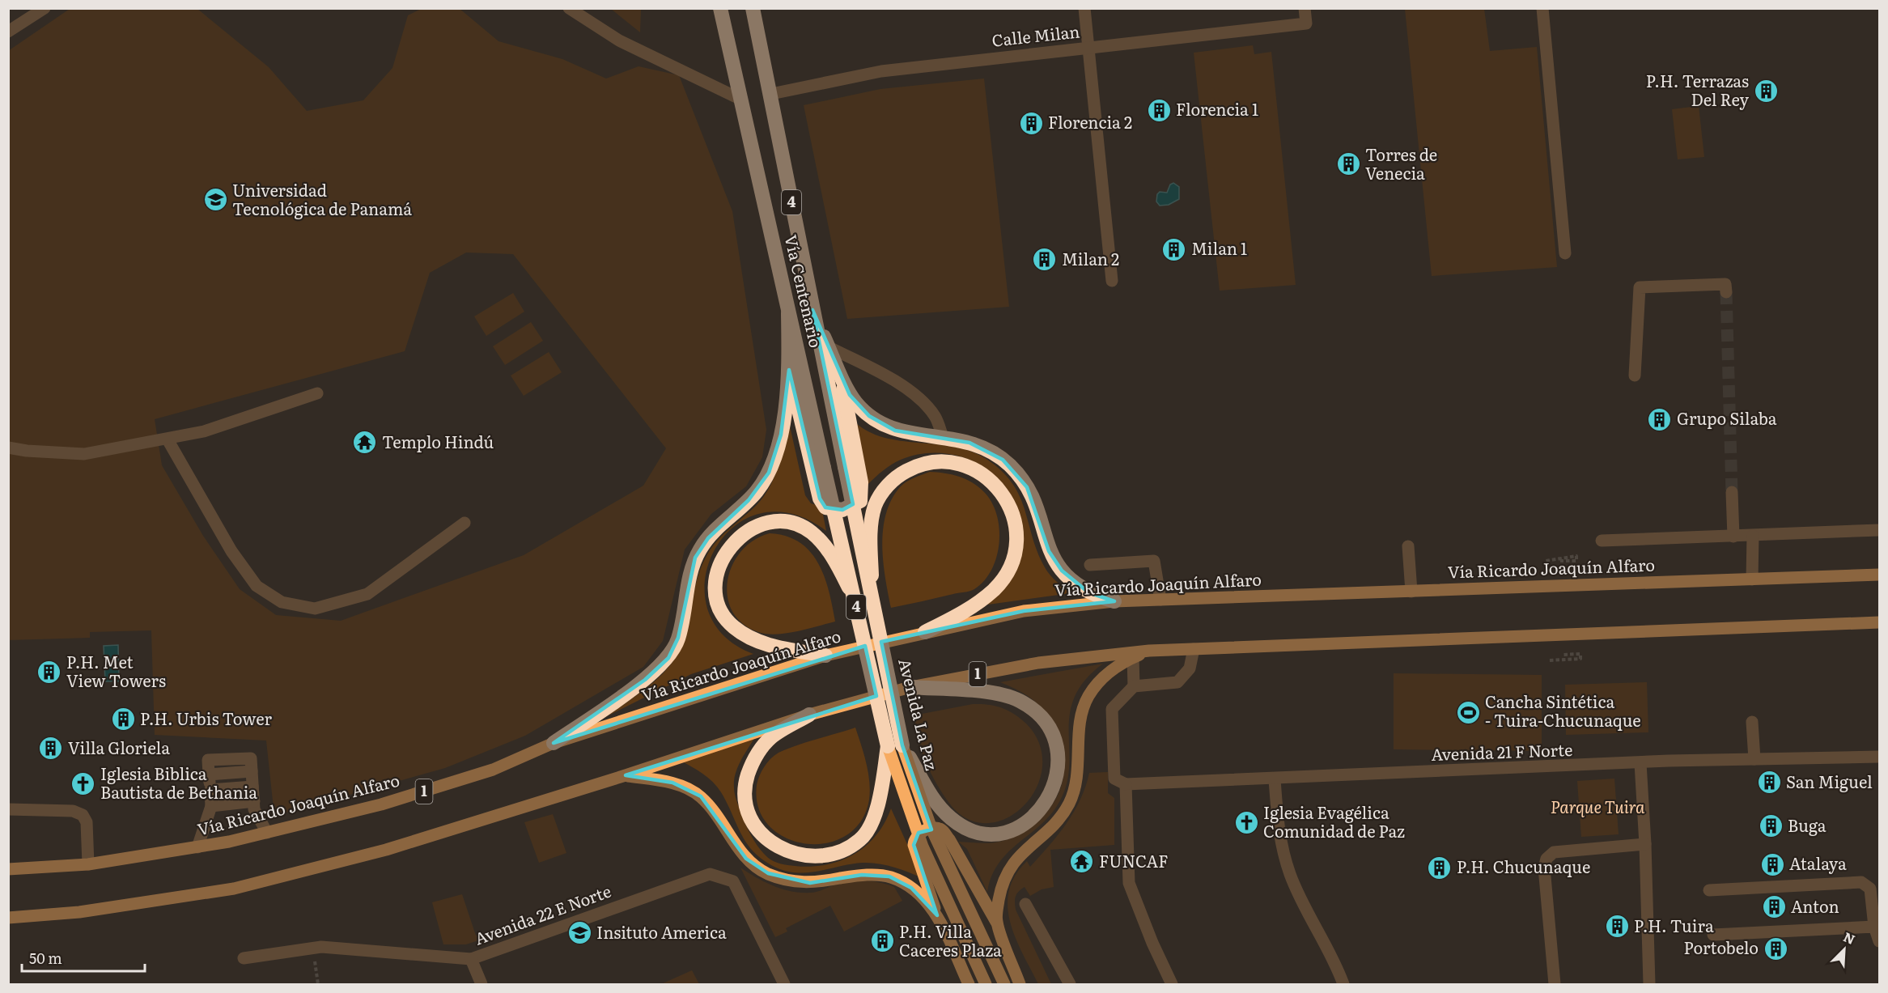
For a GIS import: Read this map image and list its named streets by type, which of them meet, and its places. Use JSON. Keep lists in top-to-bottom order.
{
  "streets": {
    "highway": ["4", "Vía Centenario", "Avenida La Paz"],
    "main road": ["Vía Ricardo Joaquín Alfaro", "1"],
    "street": ["Calle Milan", "Avenida 21 F Norte", "Avenida 22 E Norte"]
  },
  "crossings": [
    ["Calle Milan", "Vía Centenario"],
    ["4", "Vía Centenario"],
    ["Vía Centenario", "Avenida La Paz"]
  ],
  "parks": ["Parque Tuira"],
  "places": {
    "building": [
      "P.H. Terrazas Del Rey",
      "Florencia 1",
      "Florencia 2",
      "Torres de Venecia",
      "Milan 1",
      "Milan 2",
      "Grupo Silaba",
      "P.H. Met View Towers",
      "P.H. Urbis Tower",
      "Villa Gloriela",
      "San Miguel",
      "Buga",
      "Atalaya",
      "P.H. Chucunaque",
      "Anton",
      "P.H. Tuira",
      "P.H. Villa Caceres Plaza",
      "Portobelo"
    ],
    "school or university": ["Universidad Tecnológica de Panamá", "Insituto America"],
    "temple": ["Templo Hindú", "FUNCAF"],
    "sports": ["Cancha Sintética - Tuira-Chucunaque"],
    "church": ["Iglesia Biblica Bautista de Bethania", "Iglesia Evagélica Comunidad de Paz"]
  },
  "scale_bar": "50 m",
  "north": "top right"
}
